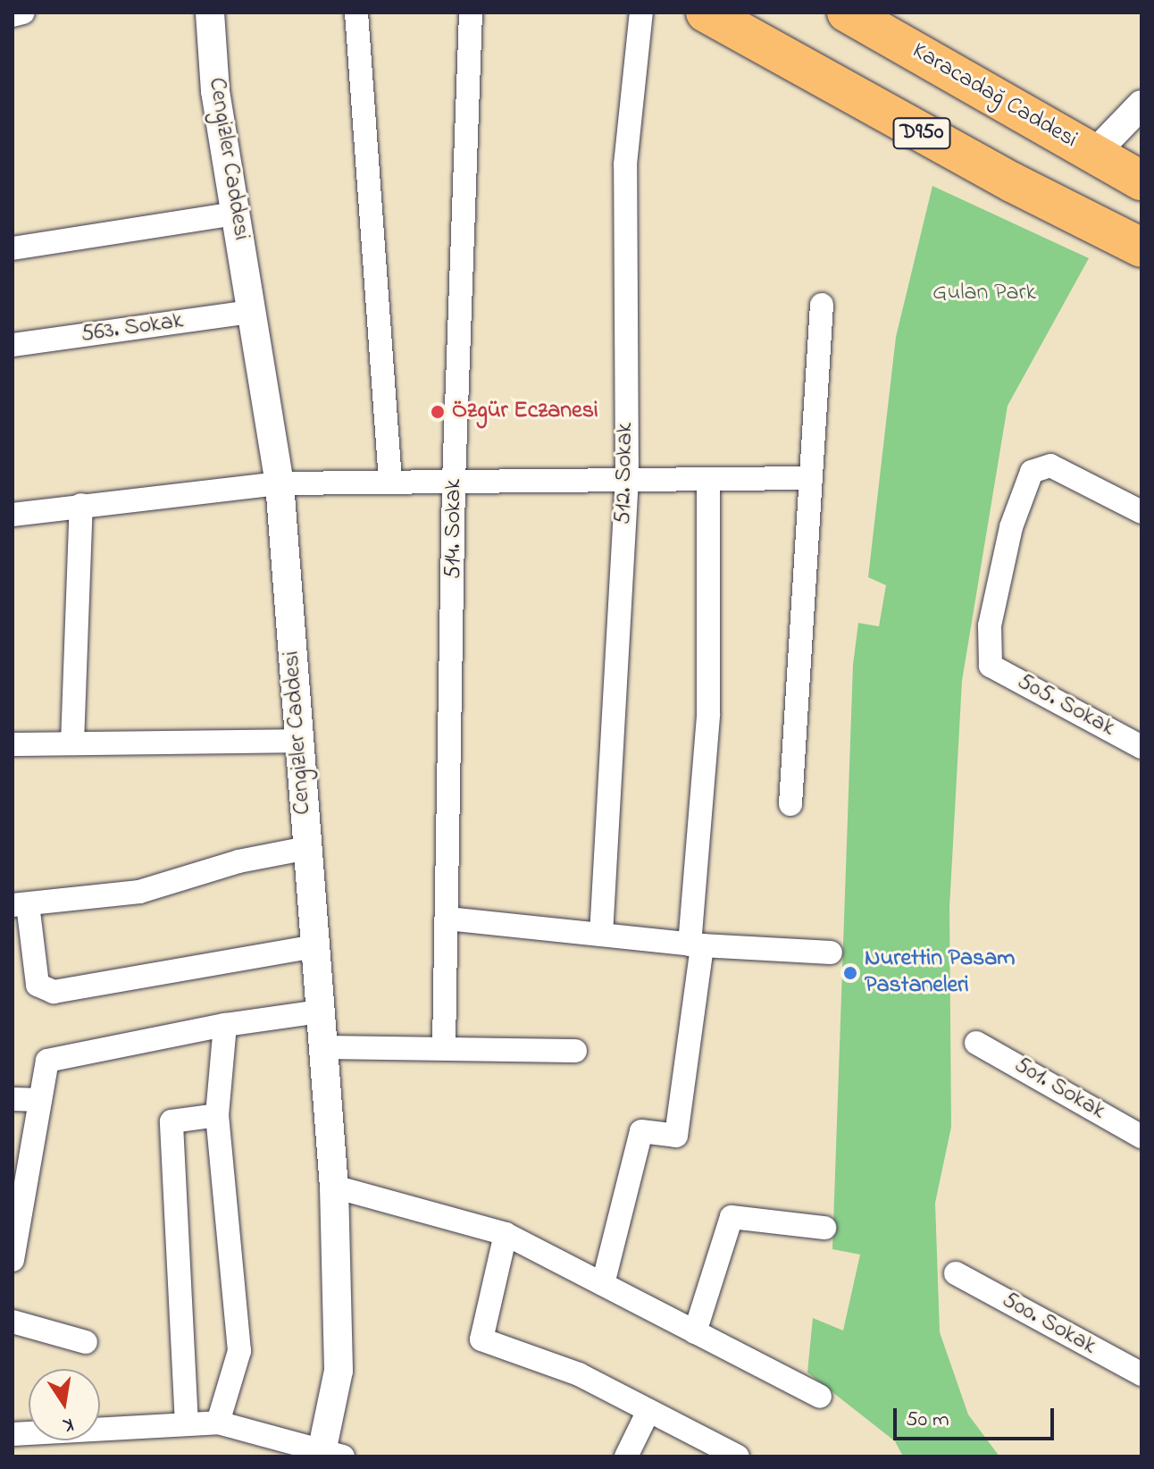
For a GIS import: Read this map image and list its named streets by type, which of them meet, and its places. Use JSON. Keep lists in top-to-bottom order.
{
  "streets": {
    "highway": ["Karacadağ Caddesi", "D950"],
    "street": [
      "Cengizler Caddesi",
      "563. Sokak",
      "512. Sokak",
      "514. Sokak",
      "505. Sokak",
      "501. Sokak",
      "500. Sokak"
    ]
  },
  "crossings": [
    ["Cengizler Caddesi", "563. Sokak"]
  ],
  "parks": ["Gulan Park"],
  "places": ["Özgür Eczanesi", "Nurettin Pasam Pastaneleri"],
  "scale_bar": "50 m",
  "north": "bottom"
}
